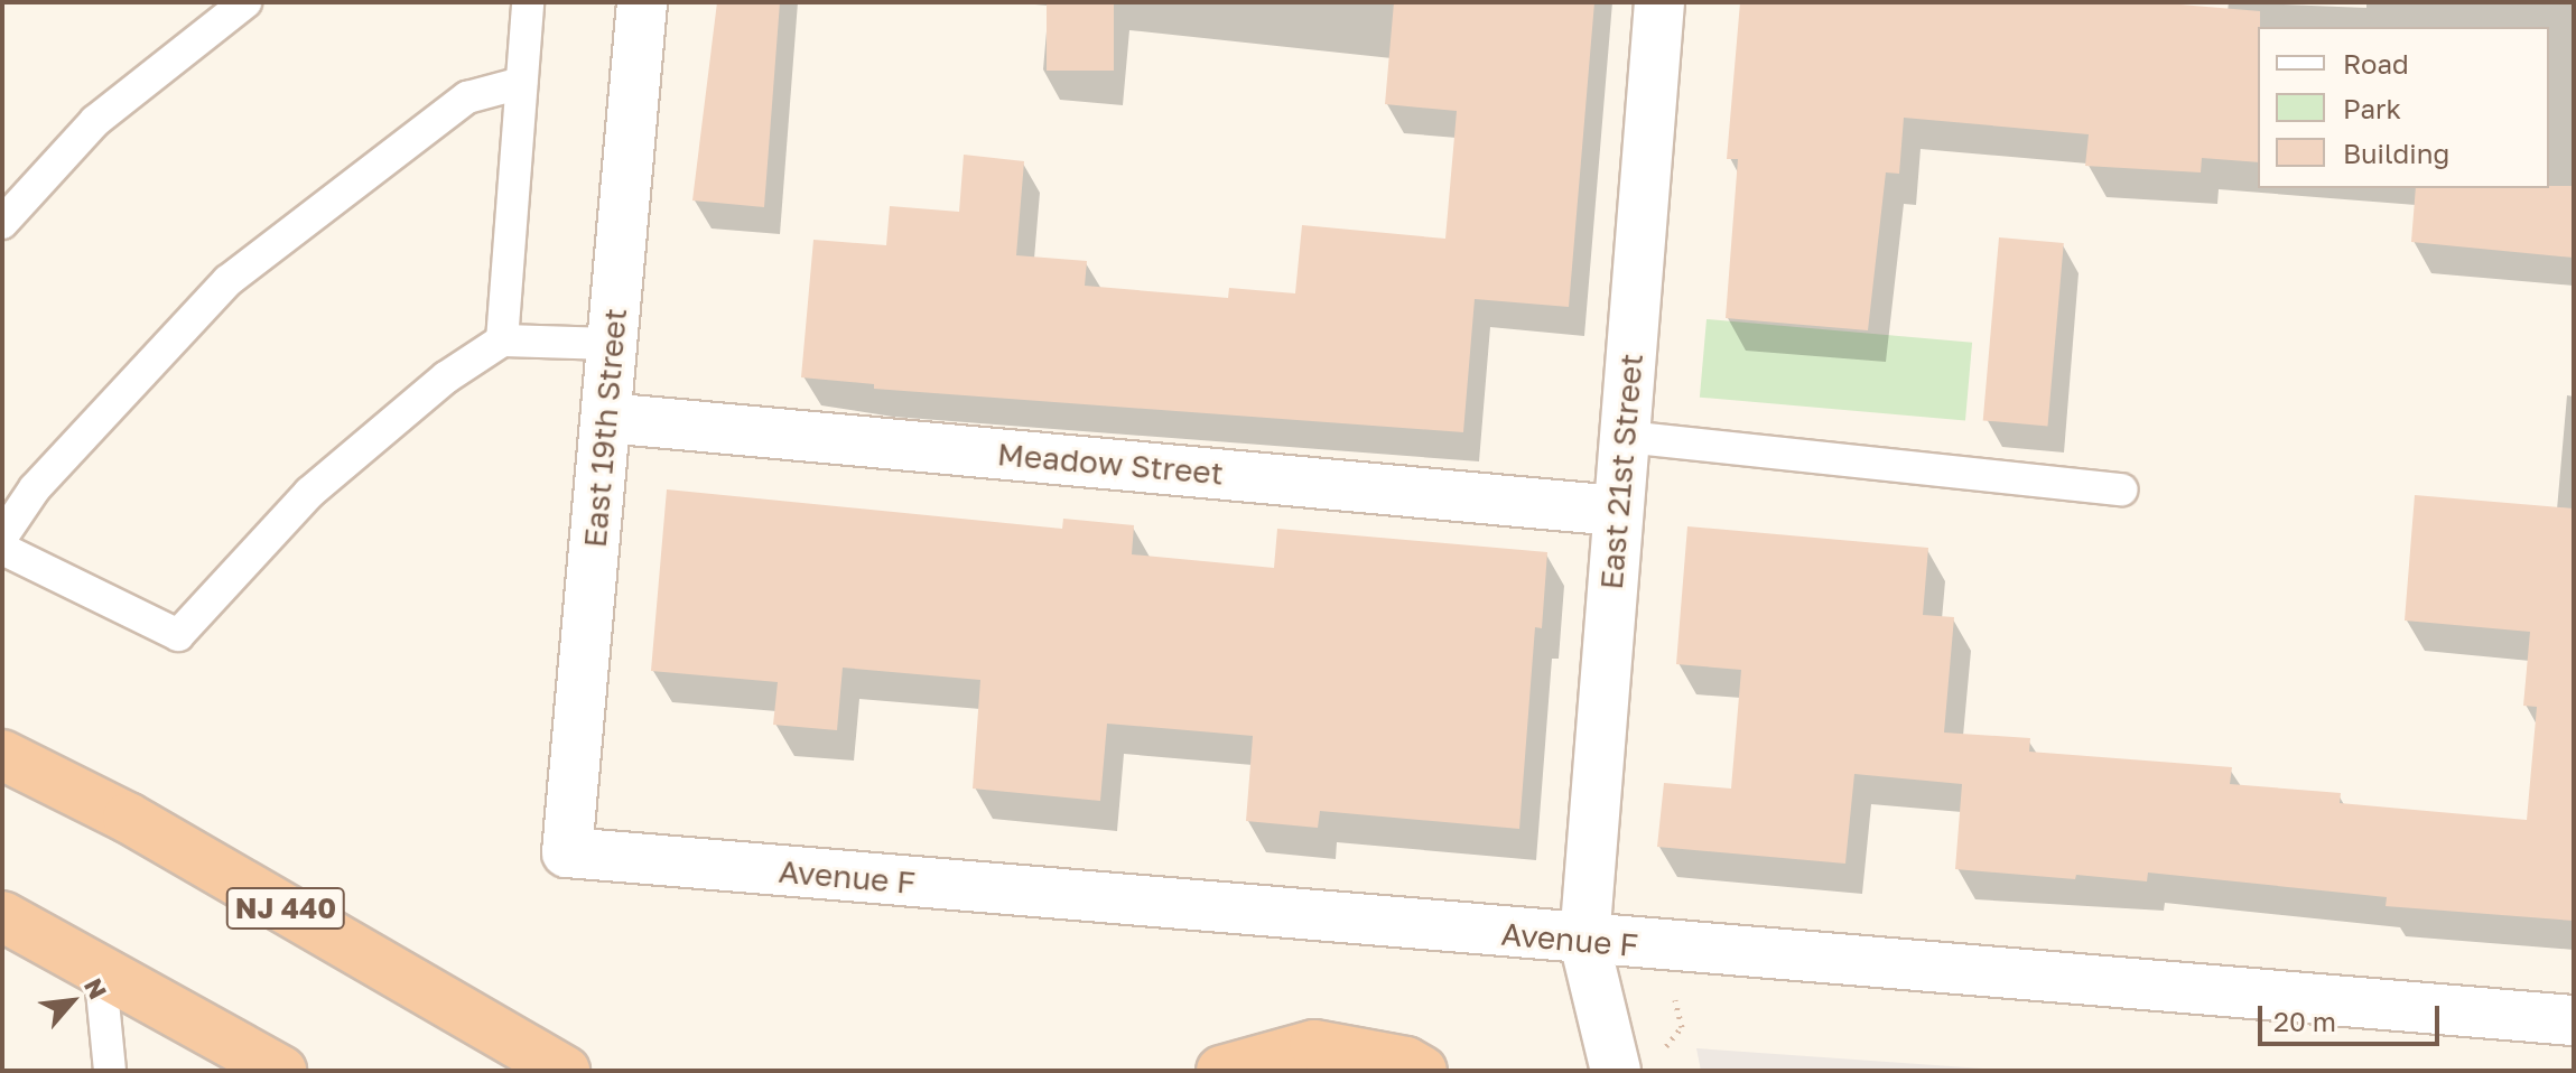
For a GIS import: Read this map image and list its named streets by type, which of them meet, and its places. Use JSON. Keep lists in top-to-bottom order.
{
  "streets": {
    "highway": ["NJ 440"],
    "street": [
      "East 19th Street",
      "Meadow Street",
      "East 21st Street",
      "Avenue F"
    ]
  },
  "crossings": [
    ["East 19th Street", "Meadow Street"],
    ["East 19th Street", "Avenue F"],
    ["Meadow Street", "East 21st Street"],
    ["East 21st Street", "Avenue F"]
  ],
  "legend": ["Road", "Park", "Building"],
  "scale_bar": "20 m",
  "north": "top right"
}
